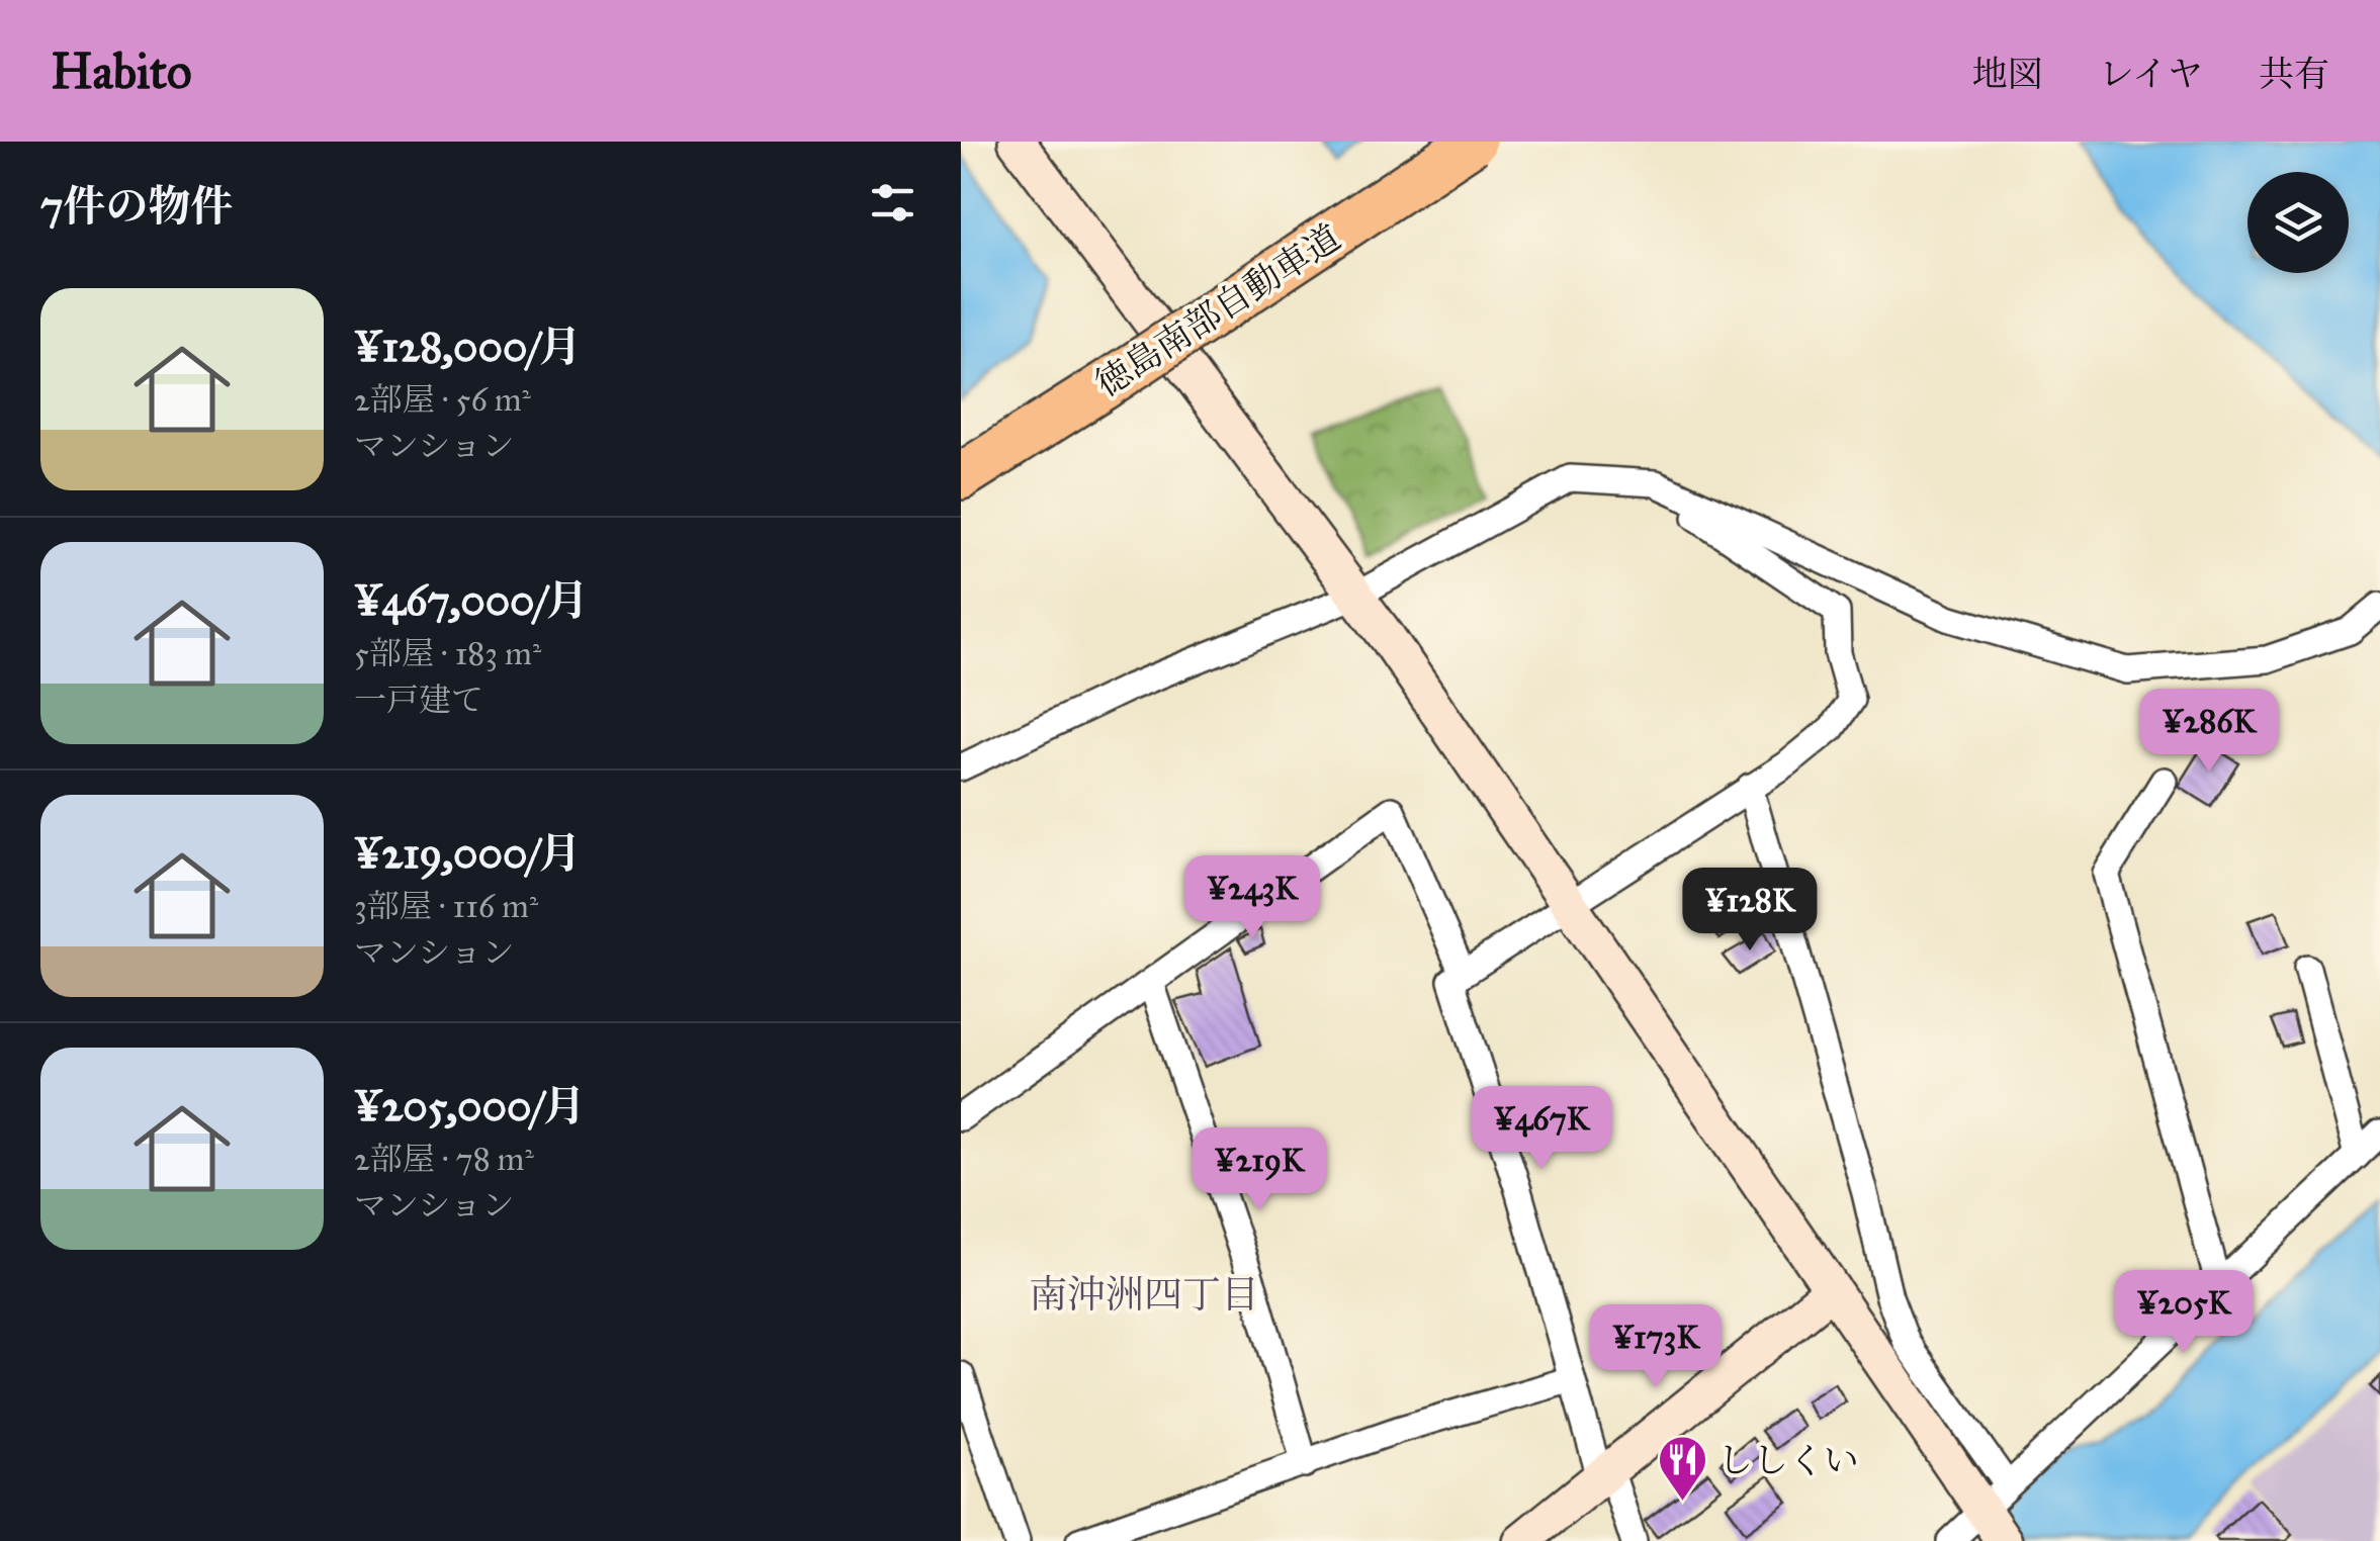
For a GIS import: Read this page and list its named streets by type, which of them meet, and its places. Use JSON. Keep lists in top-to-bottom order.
{
  "streets": {
    "highway": ["徳島南部自動車道"]
  },
  "districts": ["南沖洲四丁目"],
  "places": {
    "restaurant": ["ししくい"]
  },
  "page": {
    "header": "Habito",
    "nav": ["地図", "レイヤ", "共有"],
    "heading": "7件の物件",
    "list": [
      {
        "name": "¥128,000/月",
        "note": "2部屋 · 56 m² · マンション"
      },
      {
        "name": "¥467,000/月",
        "note": "5部屋 · 183 m² · 一戸建て"
      },
      {
        "name": "¥219,000/月",
        "note": "3部屋 · 116 m² · マンション"
      },
      {
        "name": "¥205,000/月",
        "note": "2部屋 · 78 m² · マンション"
      }
    ],
    "price": [
      "¥286K",
      "¥243K",
      "¥128K",
      "¥467K",
      "¥219K",
      "¥205K",
      "¥173K"
    ]
  }
}
